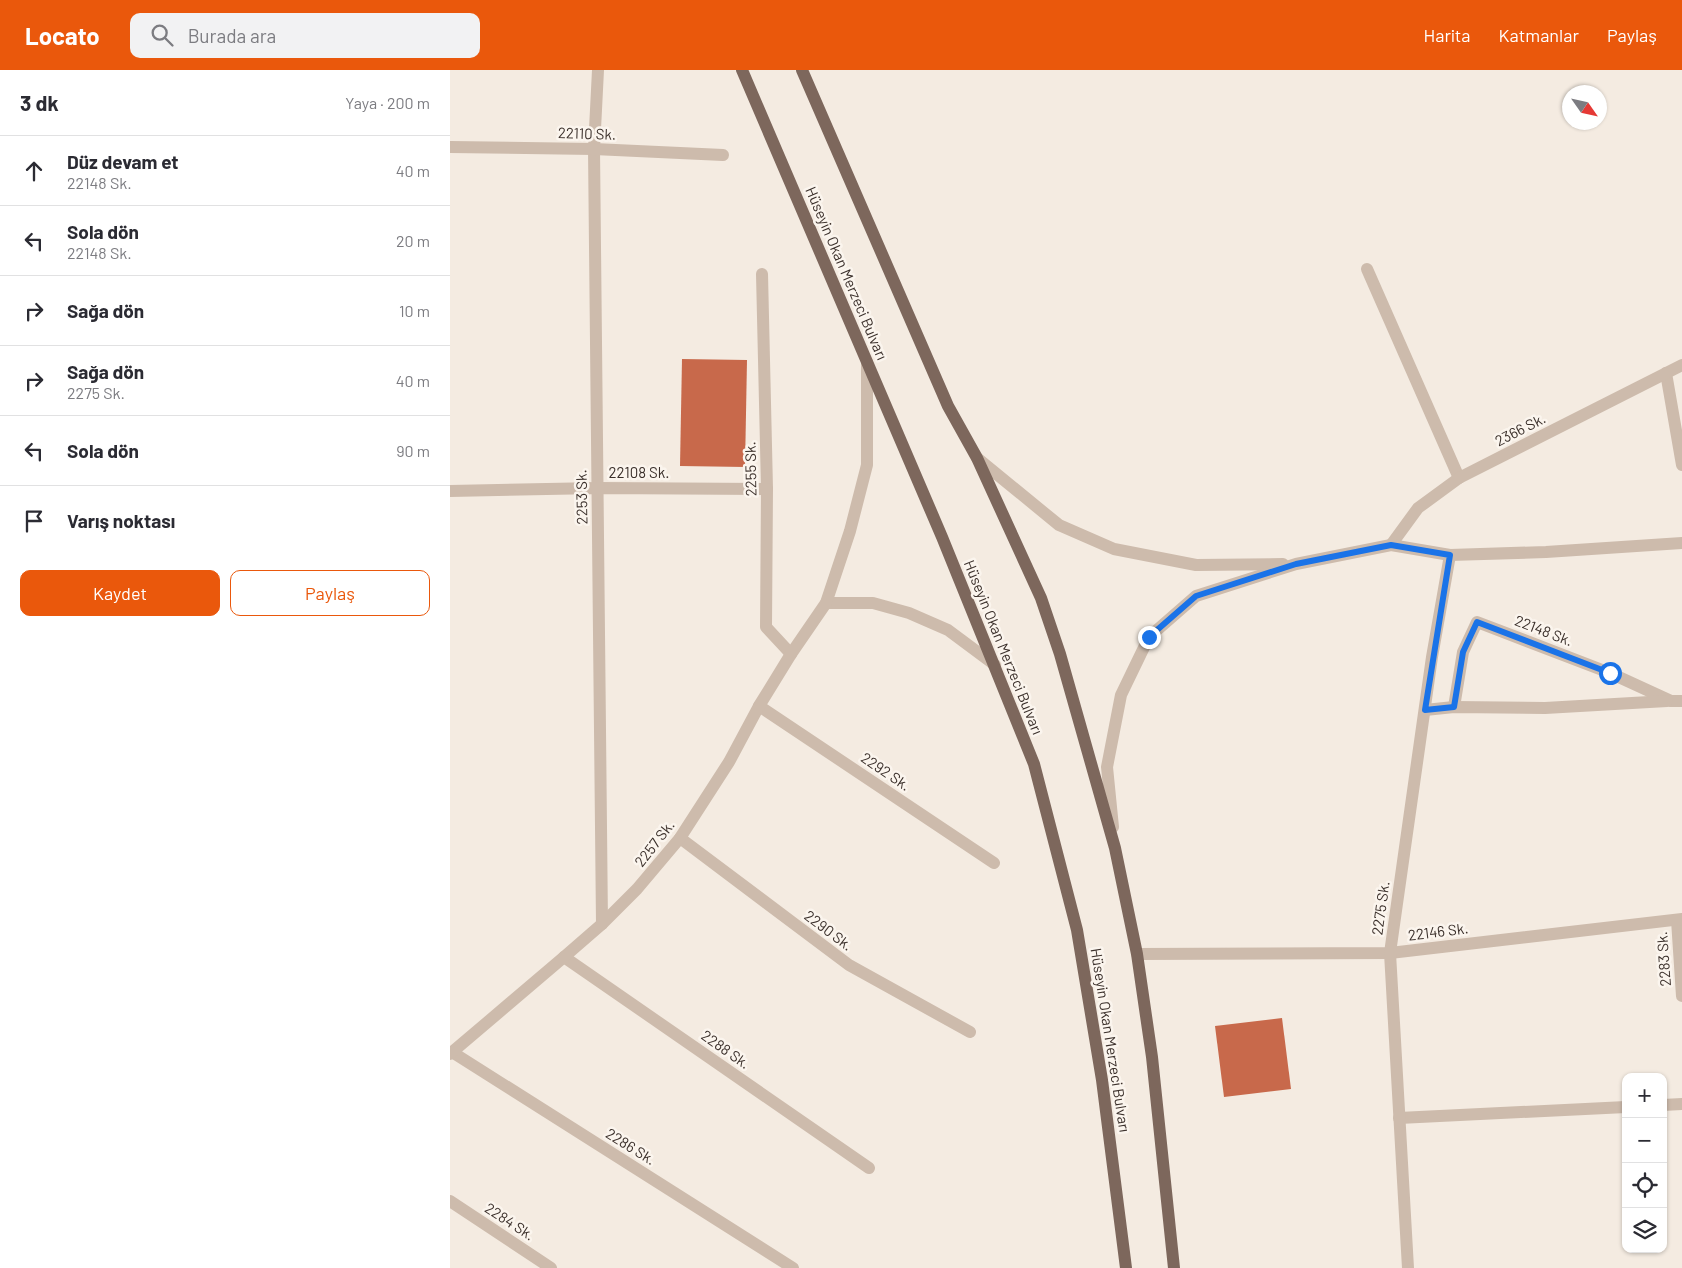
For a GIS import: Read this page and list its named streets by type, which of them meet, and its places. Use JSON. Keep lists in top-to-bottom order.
{
  "streets": {
    "main road": ["Hüseyin Okan Merzeci Bulvarı"],
    "street": [
      "22110 Sk.",
      "2366 Sk.",
      "2255 Sk.",
      "22108 Sk.",
      "2253 Sk.",
      "22148 Sk.",
      "2292 Sk.",
      "2257 Sk.",
      "2275 Sk.",
      "2290 Sk.",
      "22146 Sk.",
      "2283 Sk.",
      "2288 Sk.",
      "2286 Sk.",
      "2284 Sk."
    ]
  },
  "crossings": [
    ["22110 Sk.", "2253 Sk."],
    ["Hüseyin Okan Merzeci Bulvarı", "2257 Sk."],
    ["2255 Sk.", "22108 Sk."],
    ["2255 Sk.", "2257 Sk."],
    ["22108 Sk.", "2253 Sk."],
    ["2253 Sk.", "2257 Sk."],
    ["2292 Sk.", "2257 Sk."],
    ["2257 Sk.", "2290 Sk."],
    ["2257 Sk.", "2288 Sk."],
    ["2257 Sk.", "2286 Sk."],
    ["2275 Sk.", "22146 Sk."],
    ["22146 Sk.", "2283 Sk."]
  ],
  "north": "bottom right",
  "page": {
    "header": "Locato",
    "search": "Burada ara",
    "nav": ["Harita", "Katmanlar", "Paylaş"],
    "heading": ["3 dk", "Yaya · 200 m"],
    "list": [
      ["Düz devam et", "22148 Sk.", "40 m"],
      ["Sola dön", "22148 Sk.", "20 m"],
      ["Sağa dön", "10 m"],
      ["Sağa dön", "2275 Sk.", "40 m"],
      ["Sola dön", "90 m"],
      "Varış noktası"
    ],
    "buttons": ["Kaydet", "Paylaş"],
    "map_buttons": ["+", "−"]
  }
}
